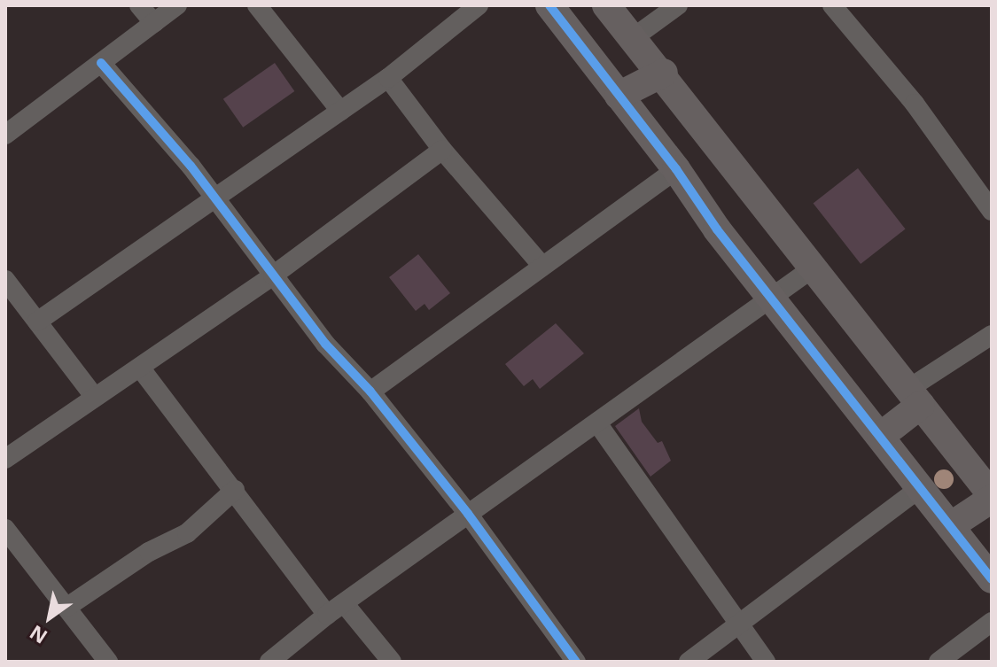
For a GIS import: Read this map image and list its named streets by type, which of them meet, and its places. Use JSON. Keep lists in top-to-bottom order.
{
  "north": "bottom left"
}
